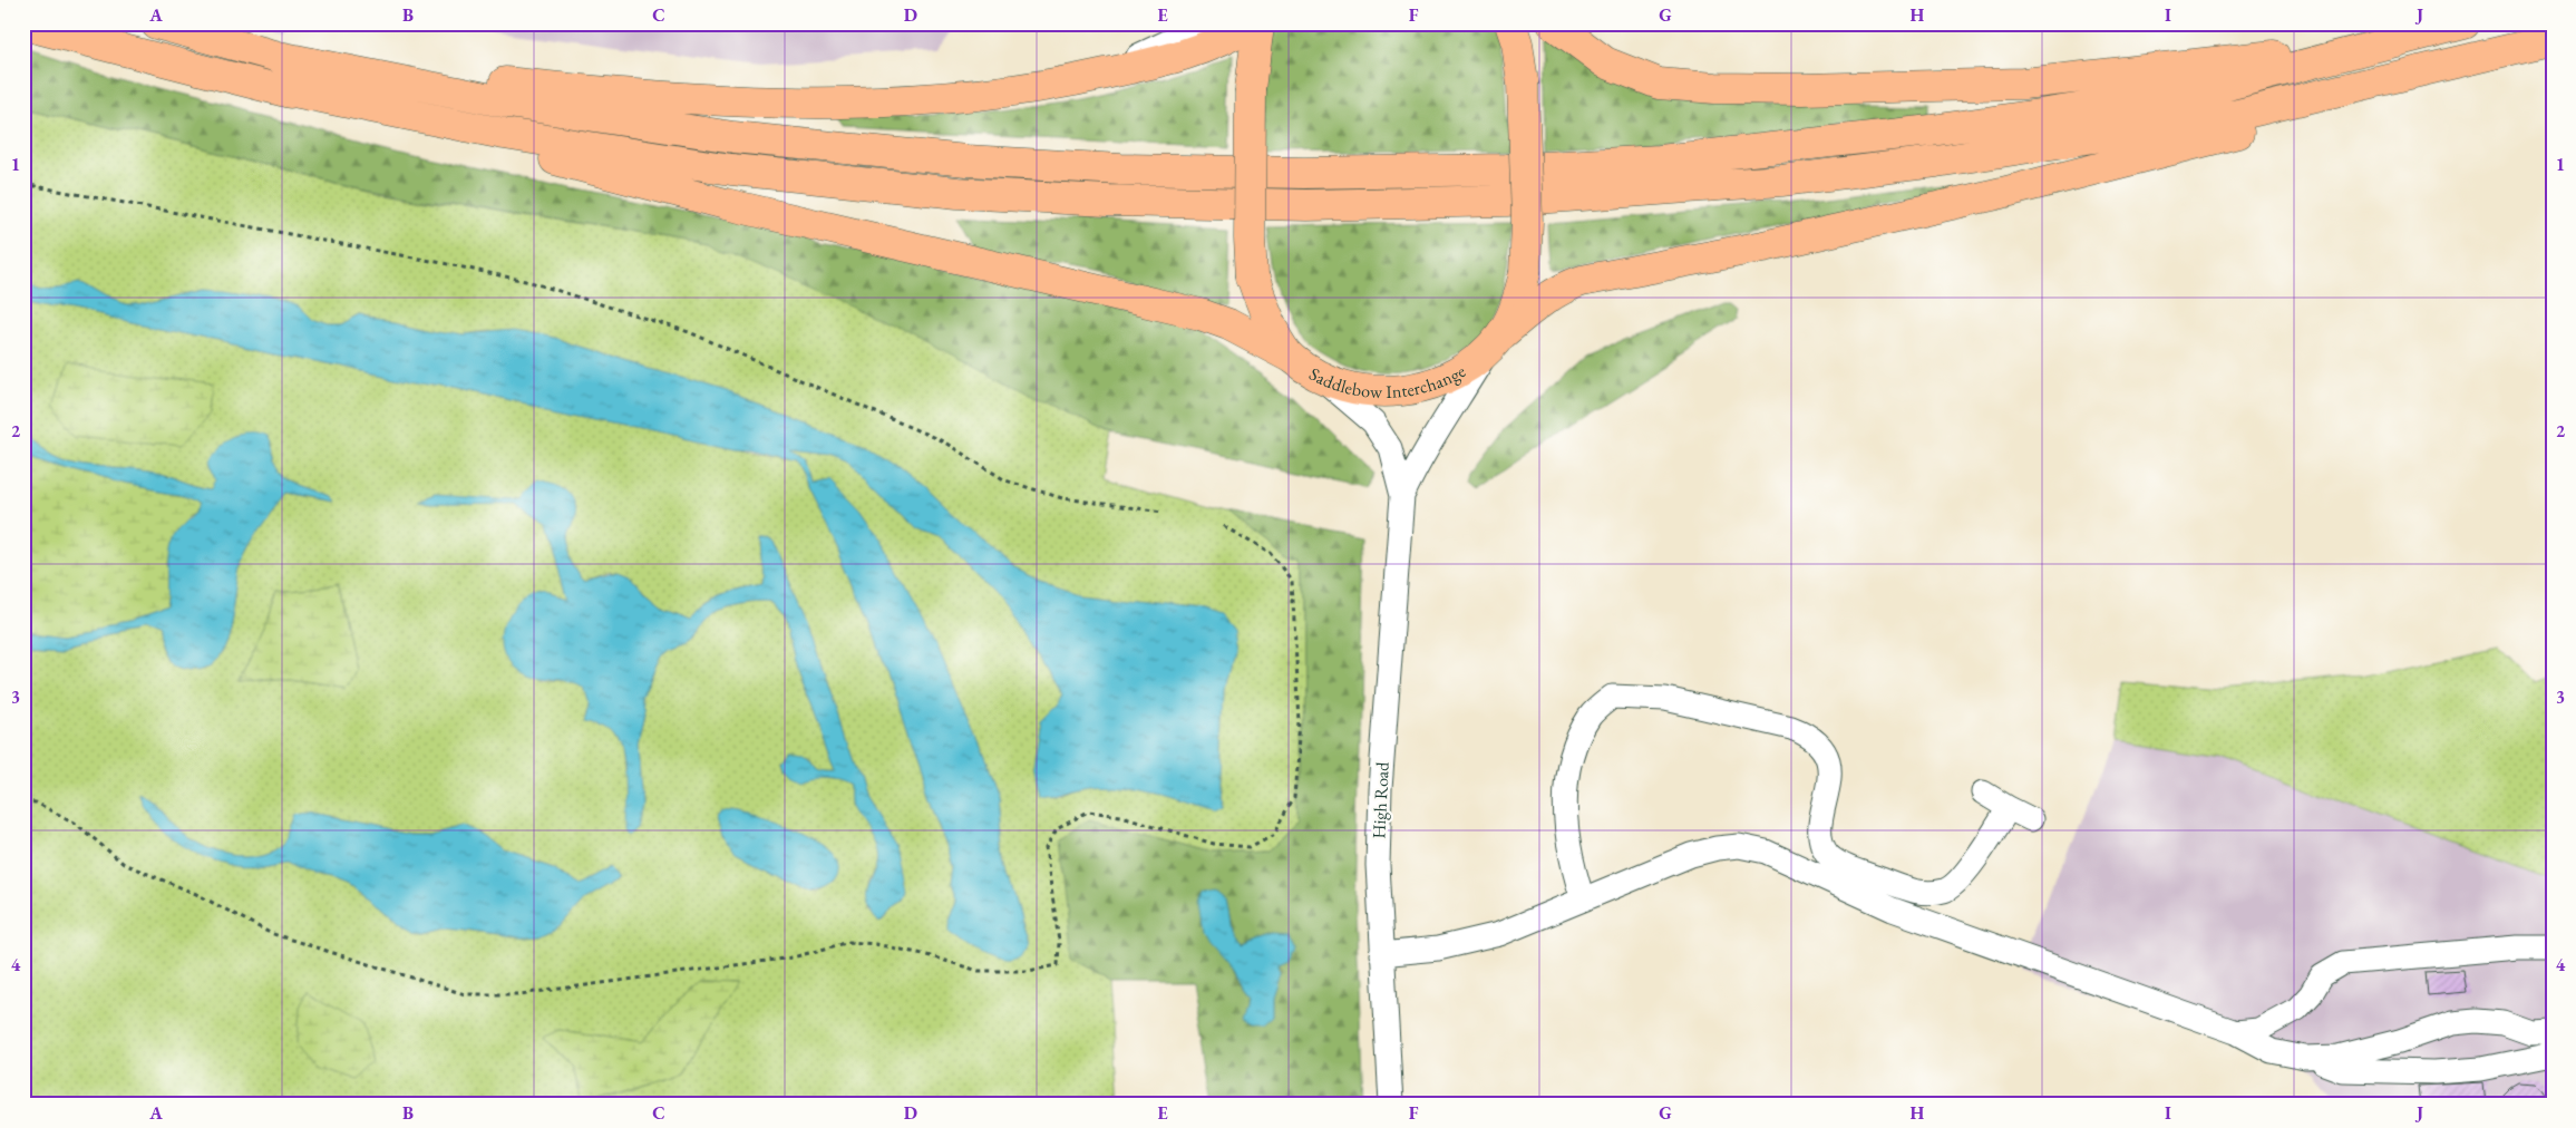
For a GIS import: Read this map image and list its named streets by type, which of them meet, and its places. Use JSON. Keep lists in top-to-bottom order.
{
  "streets": {
    "main road": ["Saddlebow Interchange"],
    "street": ["High Road"]
  },
  "crossings": [
    ["Saddlebow Interchange", "High Road"]
  ],
  "grid": {
    "columns": [
      "A",
      "B",
      "C",
      "D",
      "E",
      "F",
      "G",
      "H",
      "I",
      "J"
    ],
    "rows": [
      "1",
      "2",
      "3",
      "4"
    ]
  }
}
